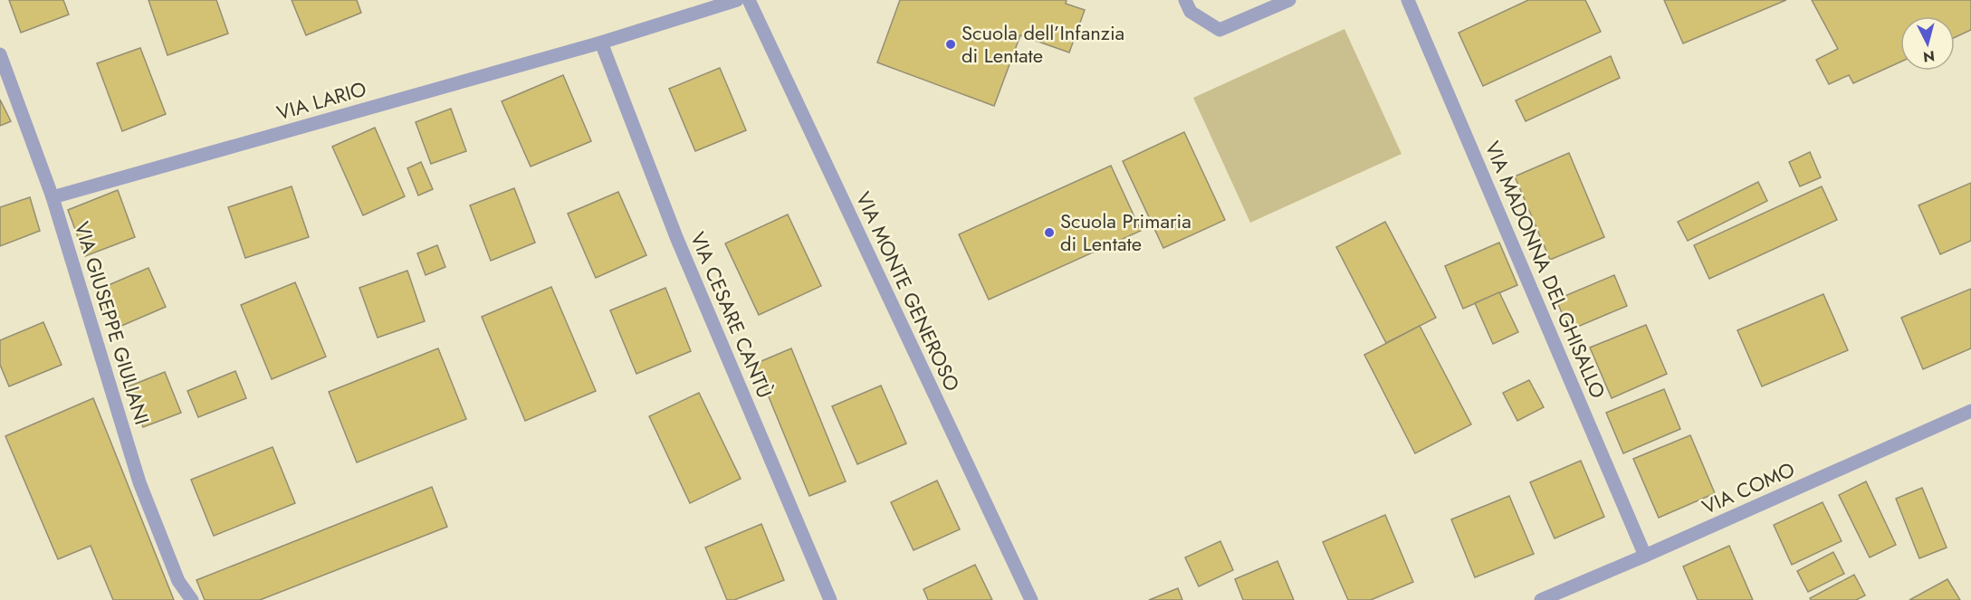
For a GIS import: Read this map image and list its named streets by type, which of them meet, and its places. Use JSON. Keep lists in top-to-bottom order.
{
  "streets": {
    "street": [
      "VIA LARIO",
      "VIA MADONNA DEL GHISALLO",
      "VIA MONTE GENEROSO",
      "VIA CESARE CANTÙ",
      "VIA GIUSEPPE GIULIANI",
      "VIA COMO"
    ]
  },
  "crossings": [
    ["VIA LARIO", "VIA CESARE CANTÙ"],
    ["VIA LARIO", "VIA GIUSEPPE GIULIANI"],
    ["VIA MADONNA DEL GHISALLO", "VIA COMO"]
  ],
  "places": ["Scuola dell’Infanzia di Lentate", "Scuola Primaria di Lentate"],
  "north": "bottom"
}
